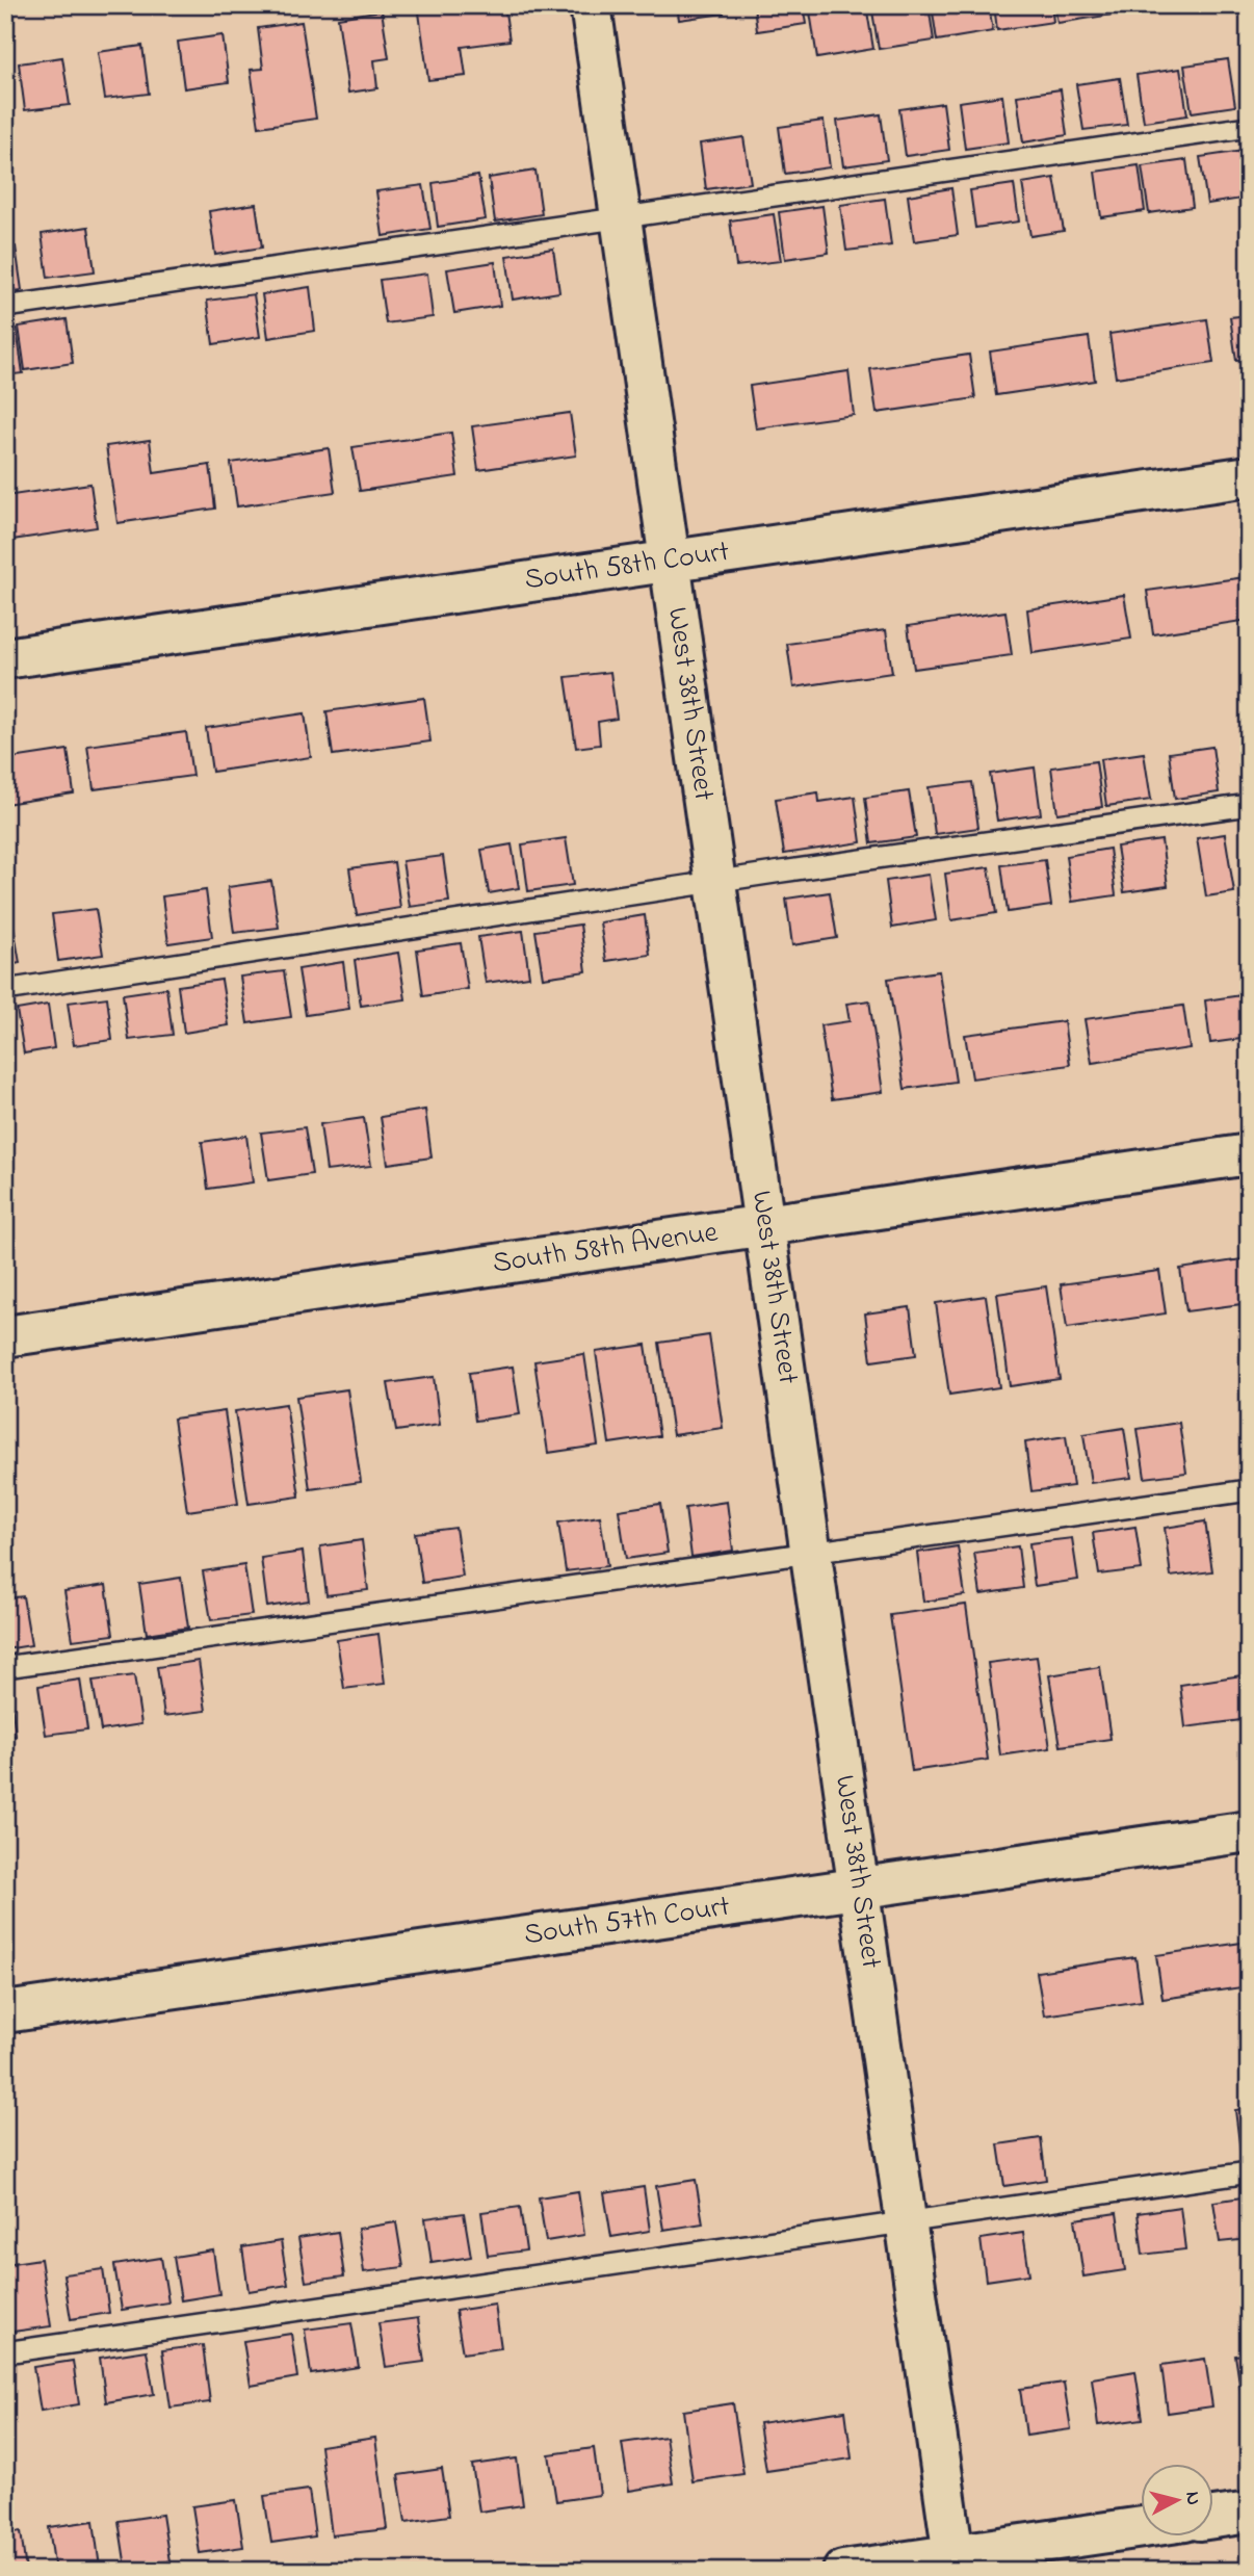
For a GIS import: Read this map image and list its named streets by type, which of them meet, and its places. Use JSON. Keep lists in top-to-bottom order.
{
  "streets": {
    "street": [
      "South 58th Court",
      "West 38th Street",
      "South 58th Avenue",
      "South 57th Court"
    ]
  },
  "crossings": [
    ["South 58th Court", "West 38th Street"],
    ["West 38th Street", "South 58th Avenue"],
    ["West 38th Street", "South 57th Court"]
  ],
  "north": "right"
}
